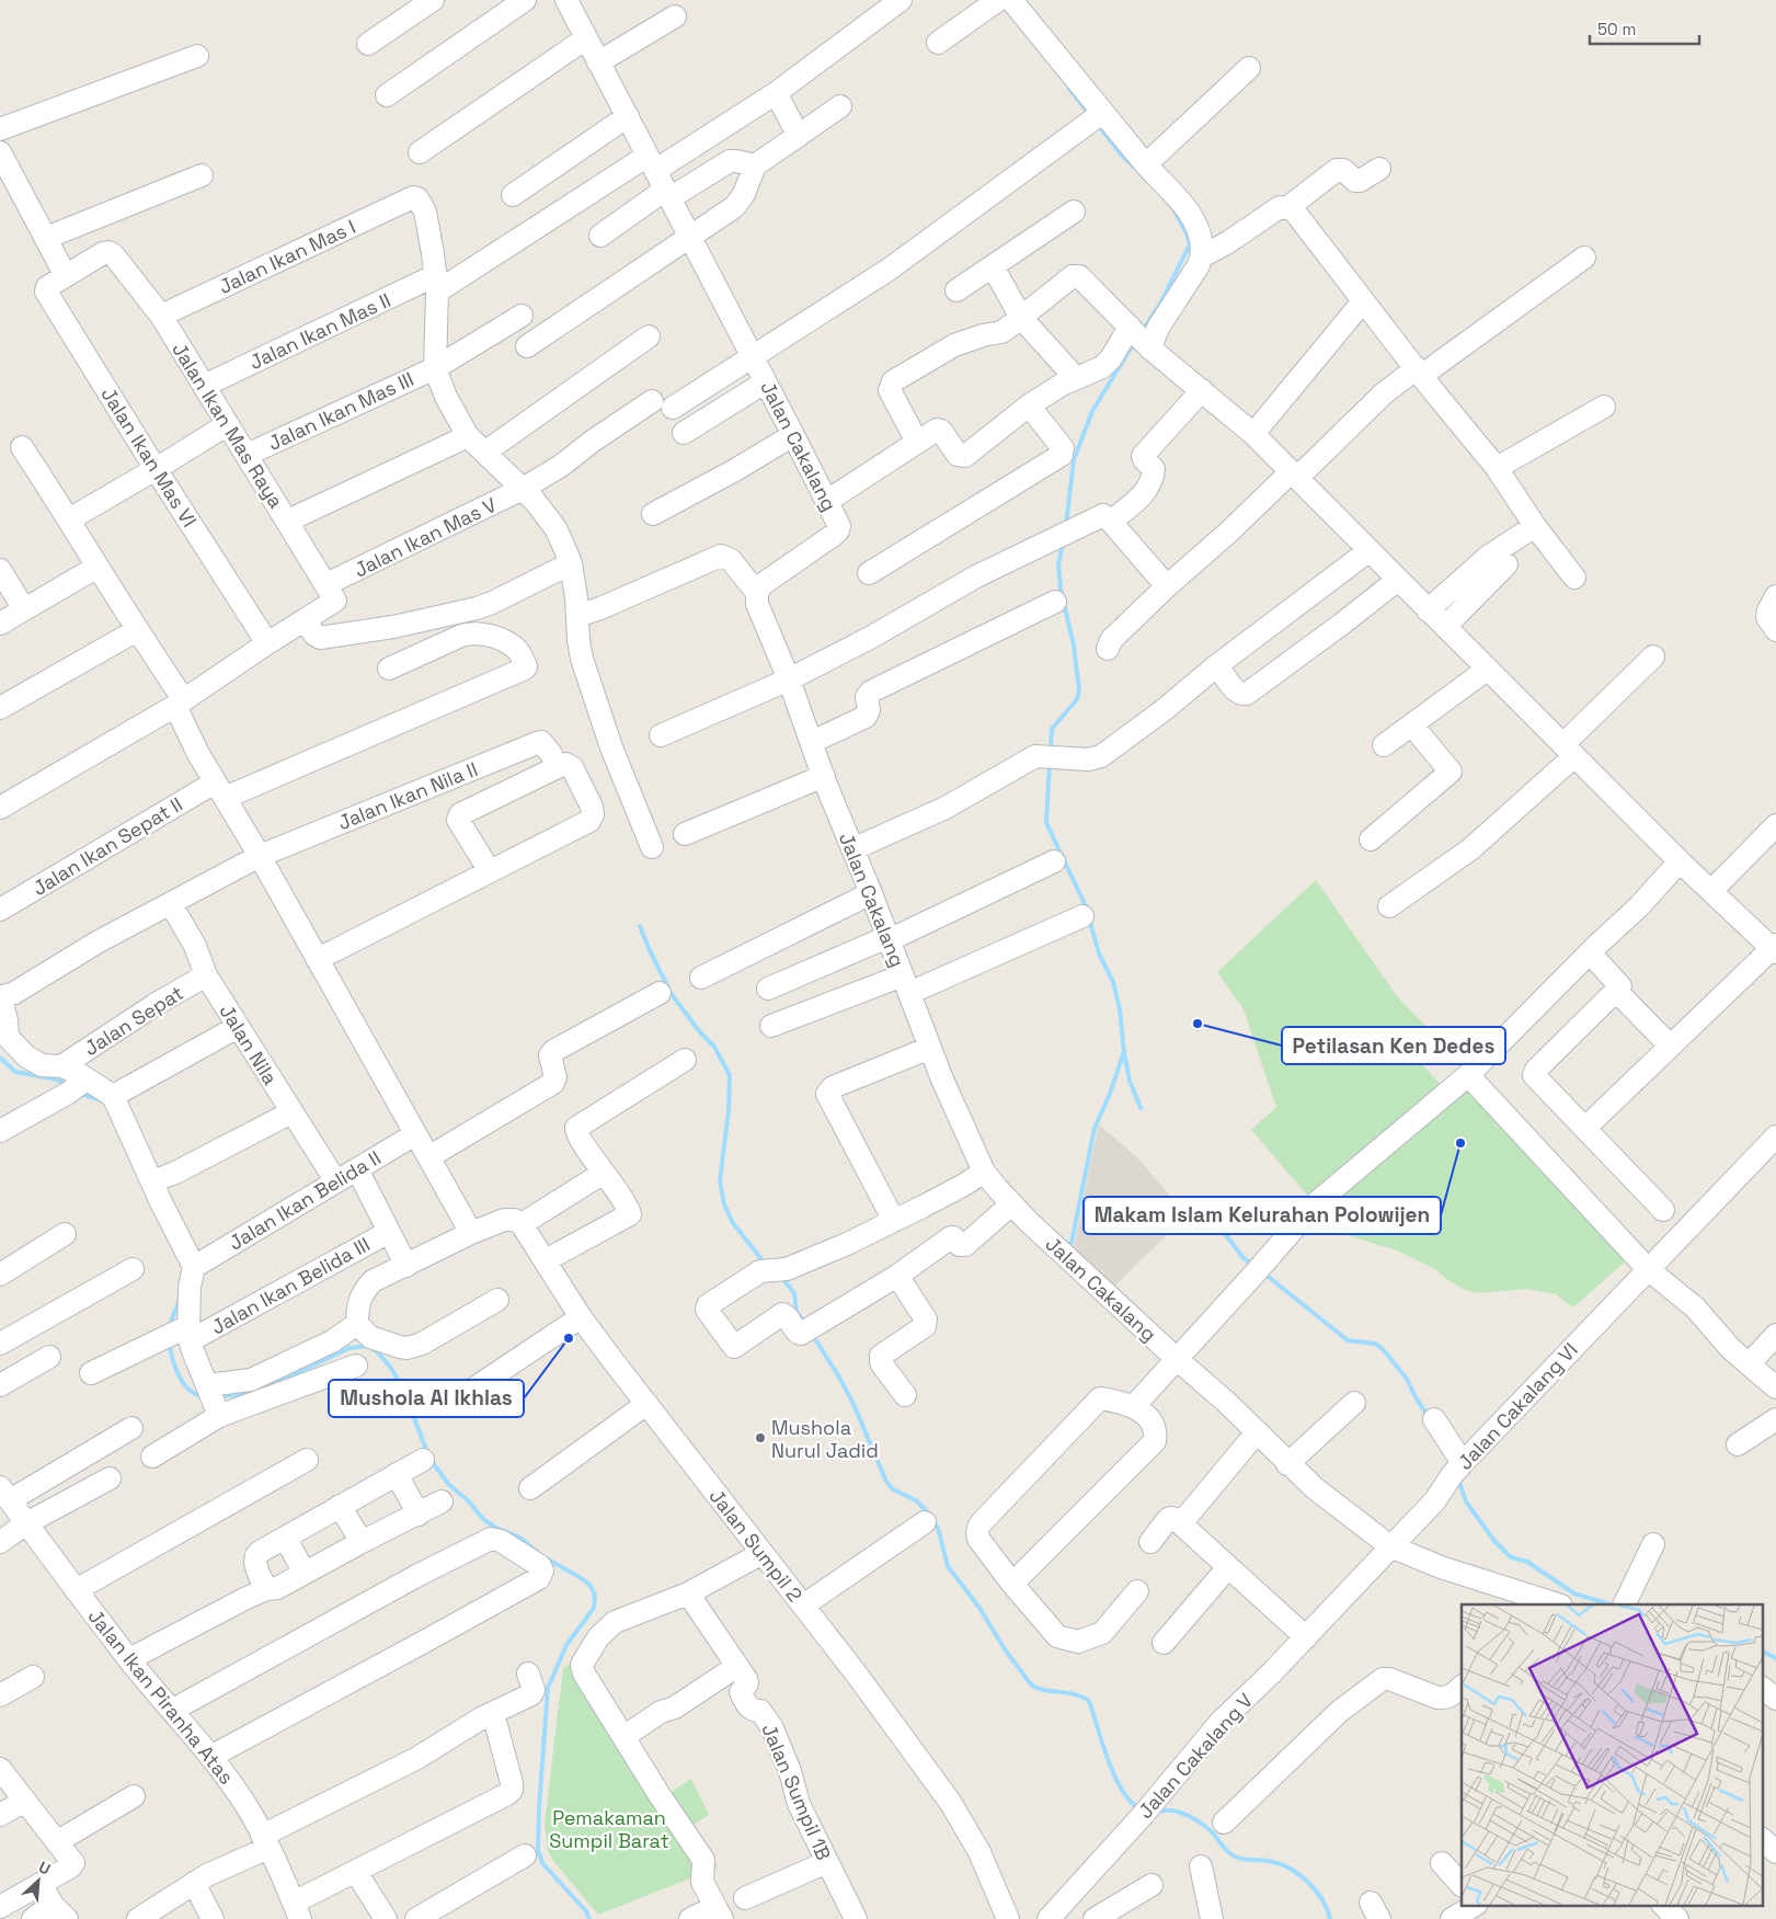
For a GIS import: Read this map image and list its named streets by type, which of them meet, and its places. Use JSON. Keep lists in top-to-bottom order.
{
  "streets": {
    "street": [
      "Jalan Ikan Mas I",
      "Jalan Ikan Mas II",
      "Jalan Ikan Mas III",
      "Jalan Ikan Mas Raya",
      "Jalan Cakalang",
      "Jalan Ikan Mas VI",
      "Jalan Ikan Mas V",
      "Jalan Ikan Nila II",
      "Jalan Ikan Sepat II",
      "Jalan Sepat",
      "Jalan Nila",
      "Jalan Ikan Belida II",
      "Jalan Ikan Belida III",
      "Jalan Cakalang VI",
      "Jalan Sumpil 2",
      "Jalan Ikan Piranha Atas",
      "Jalan Cakalang V",
      "Jalan Sumpil 1B"
    ]
  },
  "crossings": [
    ["Jalan Ikan Mas I", "Jalan Ikan Mas II"],
    ["Jalan Ikan Mas I", "Jalan Ikan Mas Raya"],
    ["Jalan Ikan Mas II", "Jalan Ikan Mas Raya"],
    ["Jalan Ikan Mas II", "Jalan Cakalang"],
    ["Jalan Ikan Mas III", "Jalan Ikan Mas Raya"],
    ["Jalan Ikan Mas Raya", "Jalan Ikan Mas VI"],
    ["Jalan Ikan Mas Raya", "Jalan Ikan Mas V"],
    ["Jalan Cakalang", "Jalan Ikan Mas V"],
    ["Jalan Cakalang", "Jalan Cakalang VI"],
    ["Jalan Cakalang", "Jalan Cakalang V"],
    ["Jalan Ikan Mas VI", "Jalan Ikan Mas V"],
    ["Jalan Sepat", "Jalan Nila"],
    ["Jalan Nila", "Jalan Ikan Belida II"],
    ["Jalan Cakalang VI", "Jalan Cakalang V"]
  ],
  "parks": ["Pemakaman Sumpil Barat"],
  "places": [
    "Petilasan Ken Dedes",
    "Makam Islam Kelurahan Polowijen",
    "Mushola Al Ikhlas",
    "Mushola Nurul Jadid"
  ],
  "scale_bar": "50 m",
  "north": "top right"
}
